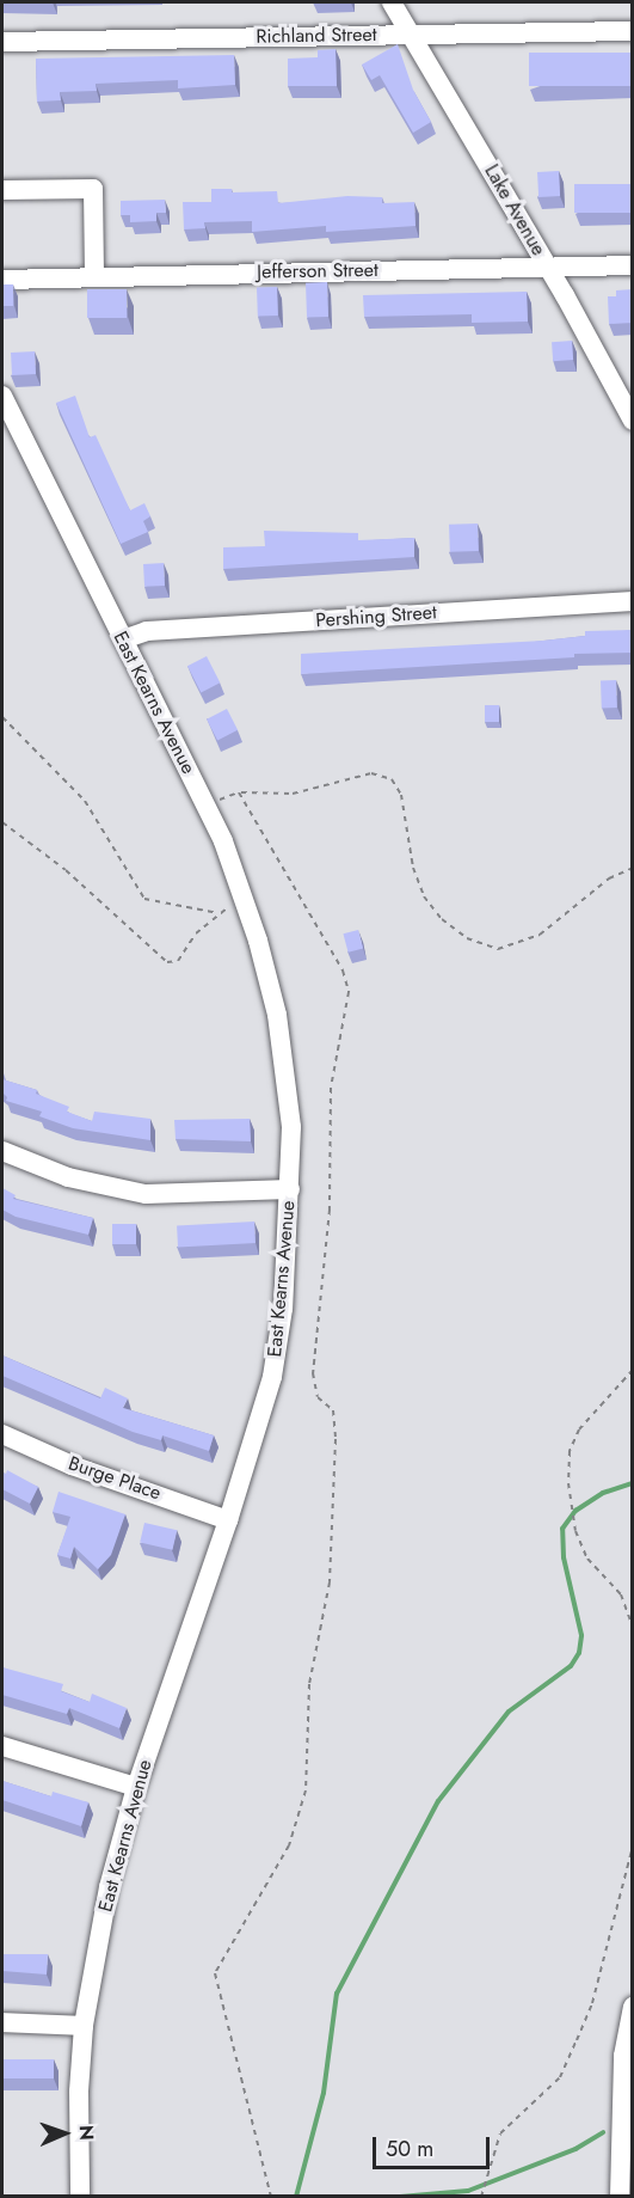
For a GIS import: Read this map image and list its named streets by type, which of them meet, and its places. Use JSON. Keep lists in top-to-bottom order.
{
  "streets": {
    "street": [
      "Richland Street",
      "Lake Avenue",
      "Jefferson Street",
      "Pershing Street",
      "East Kearns Avenue",
      "Burge Place"
    ]
  },
  "crossings": [
    ["Richland Street", "Lake Avenue"],
    ["Lake Avenue", "Jefferson Street"],
    ["Pershing Street", "East Kearns Avenue"],
    ["East Kearns Avenue", "Burge Place"]
  ],
  "scale_bar": "50 m",
  "north": "right"
}
